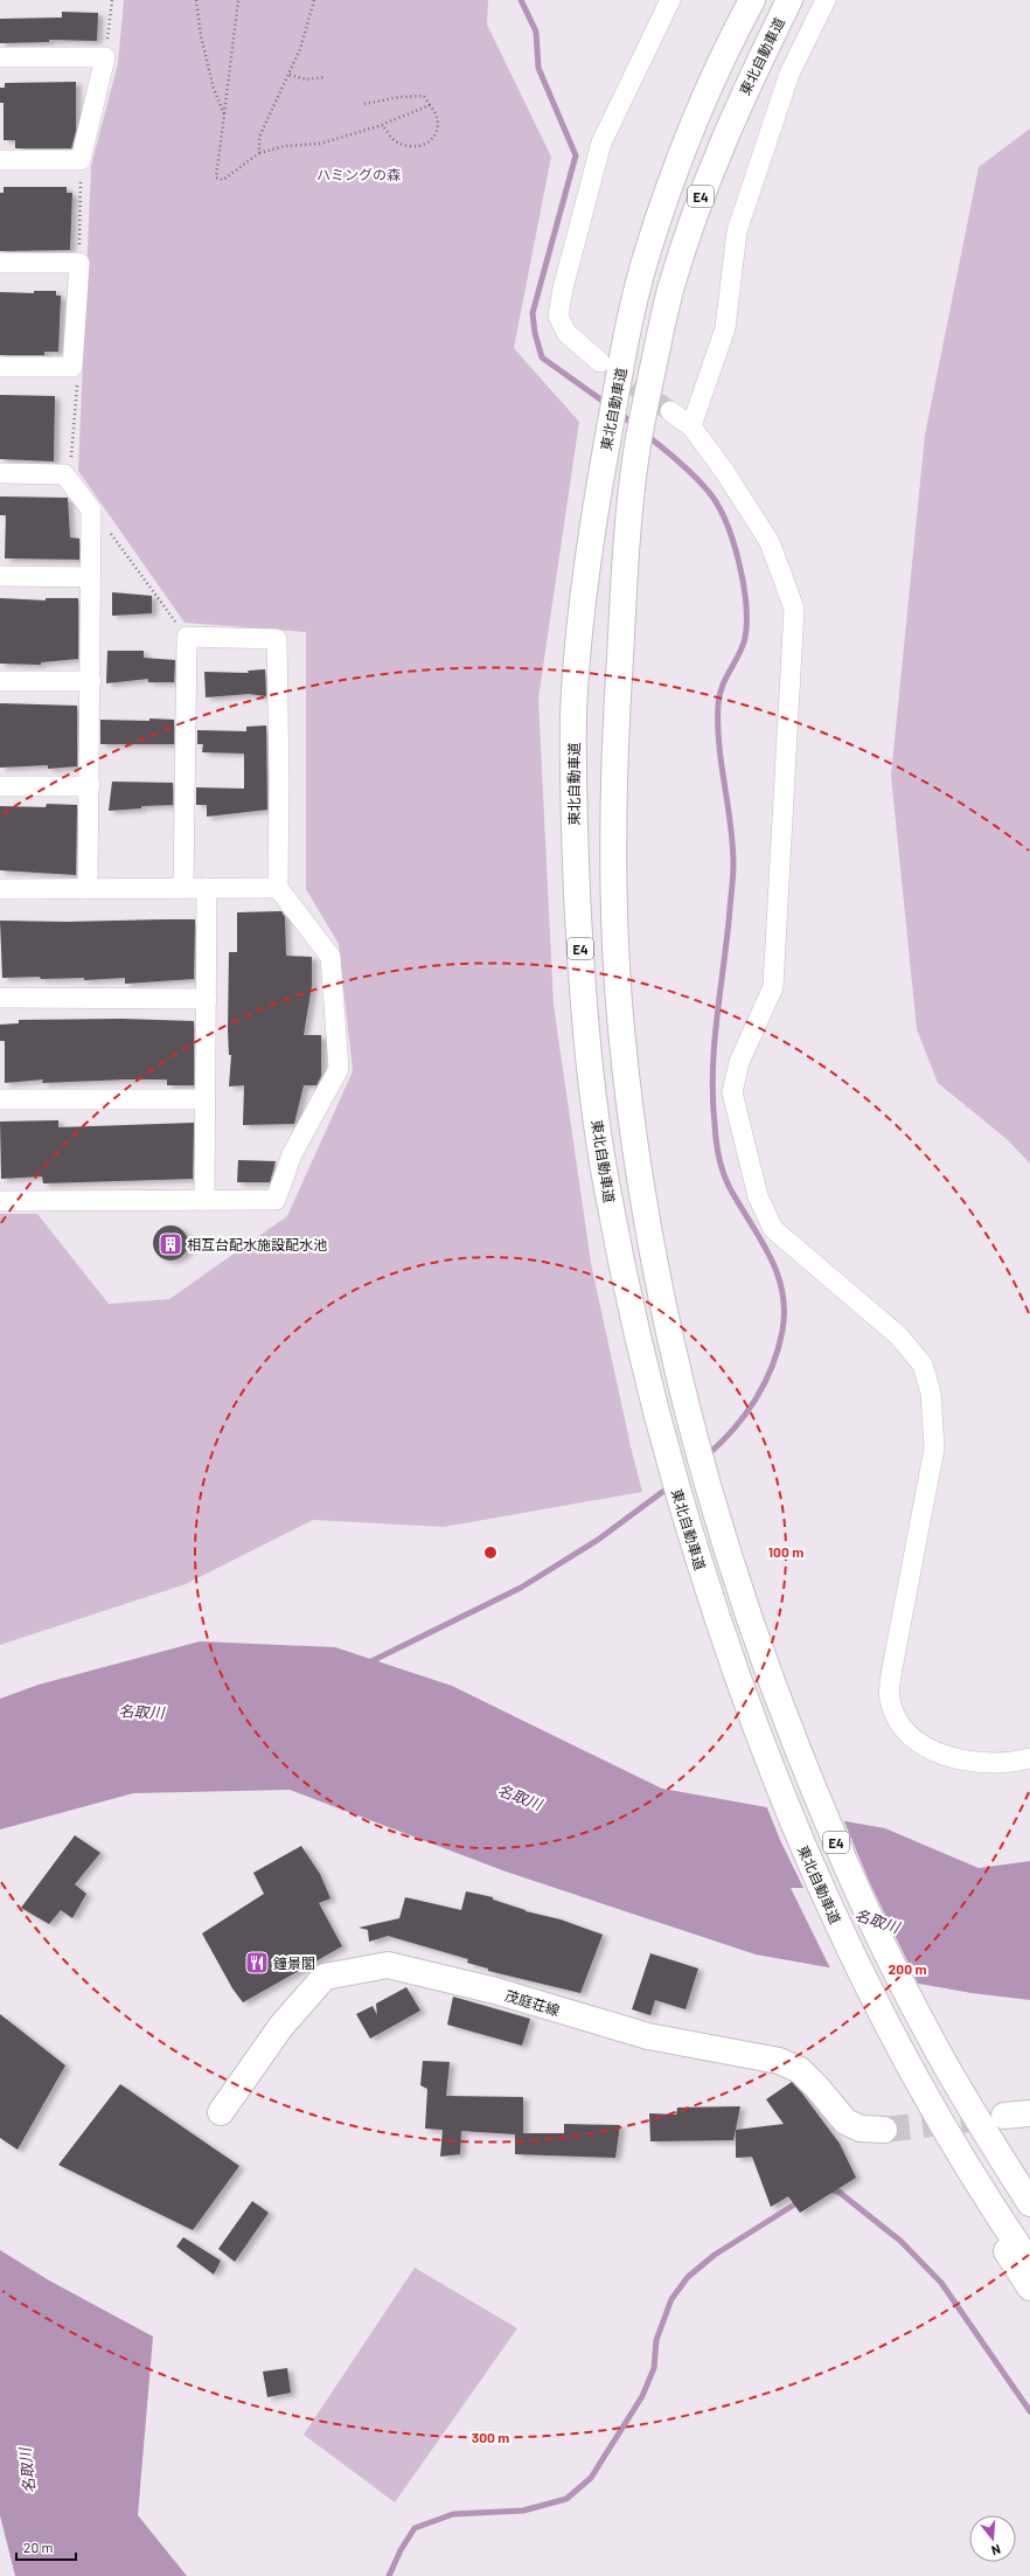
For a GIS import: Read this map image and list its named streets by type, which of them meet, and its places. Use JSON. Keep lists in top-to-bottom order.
{
  "streets": {
    "main road": ["東北自動車道", "E4", "茂庭荘線"]
  },
  "water": ["名取川"],
  "parks": ["ハミングの森"],
  "places": {
    "building": ["相互台配水施設配水池"],
    "restaurant": ["鐘景閣"]
  },
  "scale_bar": "20 m",
  "north": "bottom",
  "rings": ["100 m", "200 m", "300 m"]
}
